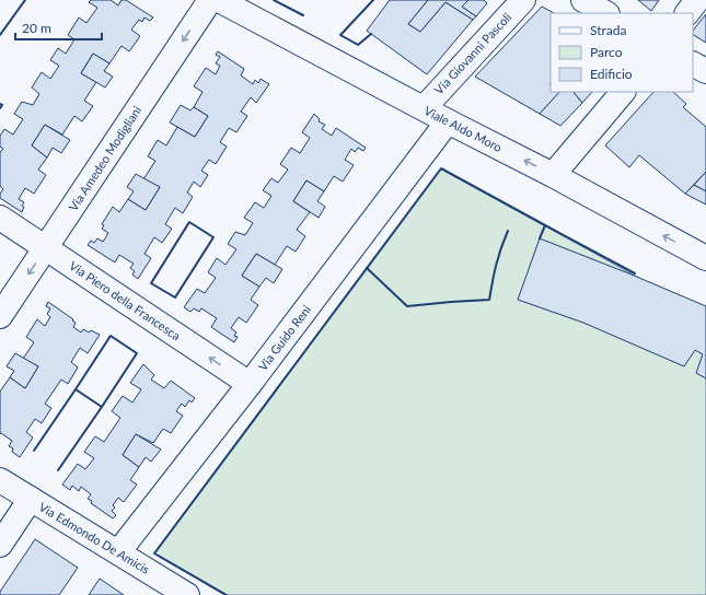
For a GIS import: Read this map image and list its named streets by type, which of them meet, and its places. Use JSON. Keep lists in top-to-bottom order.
{
  "streets": {
    "street": [
      "Via Giovanni Pascoli",
      "Viale Aldo Moro",
      "Via Amedeo Modigliani",
      "Via Piero della Francesca",
      "Via Guido Reni",
      "Via Edmondo De Amicis"
    ]
  },
  "crossings": [
    ["Via Giovanni Pascoli", "Viale Aldo Moro"],
    ["Viale Aldo Moro", "Via Guido Reni"],
    ["Via Amedeo Modigliani", "Via Piero della Francesca"],
    ["Via Piero della Francesca", "Via Guido Reni"],
    ["Via Guido Reni", "Via Edmondo De Amicis"]
  ],
  "one_way": ["Viale Aldo Moro", "Via Amedeo Modigliani", "Via Piero della Francesca"],
  "legend": ["Strada", "Parco", "Edificio"],
  "scale_bar": "20 m"
}
